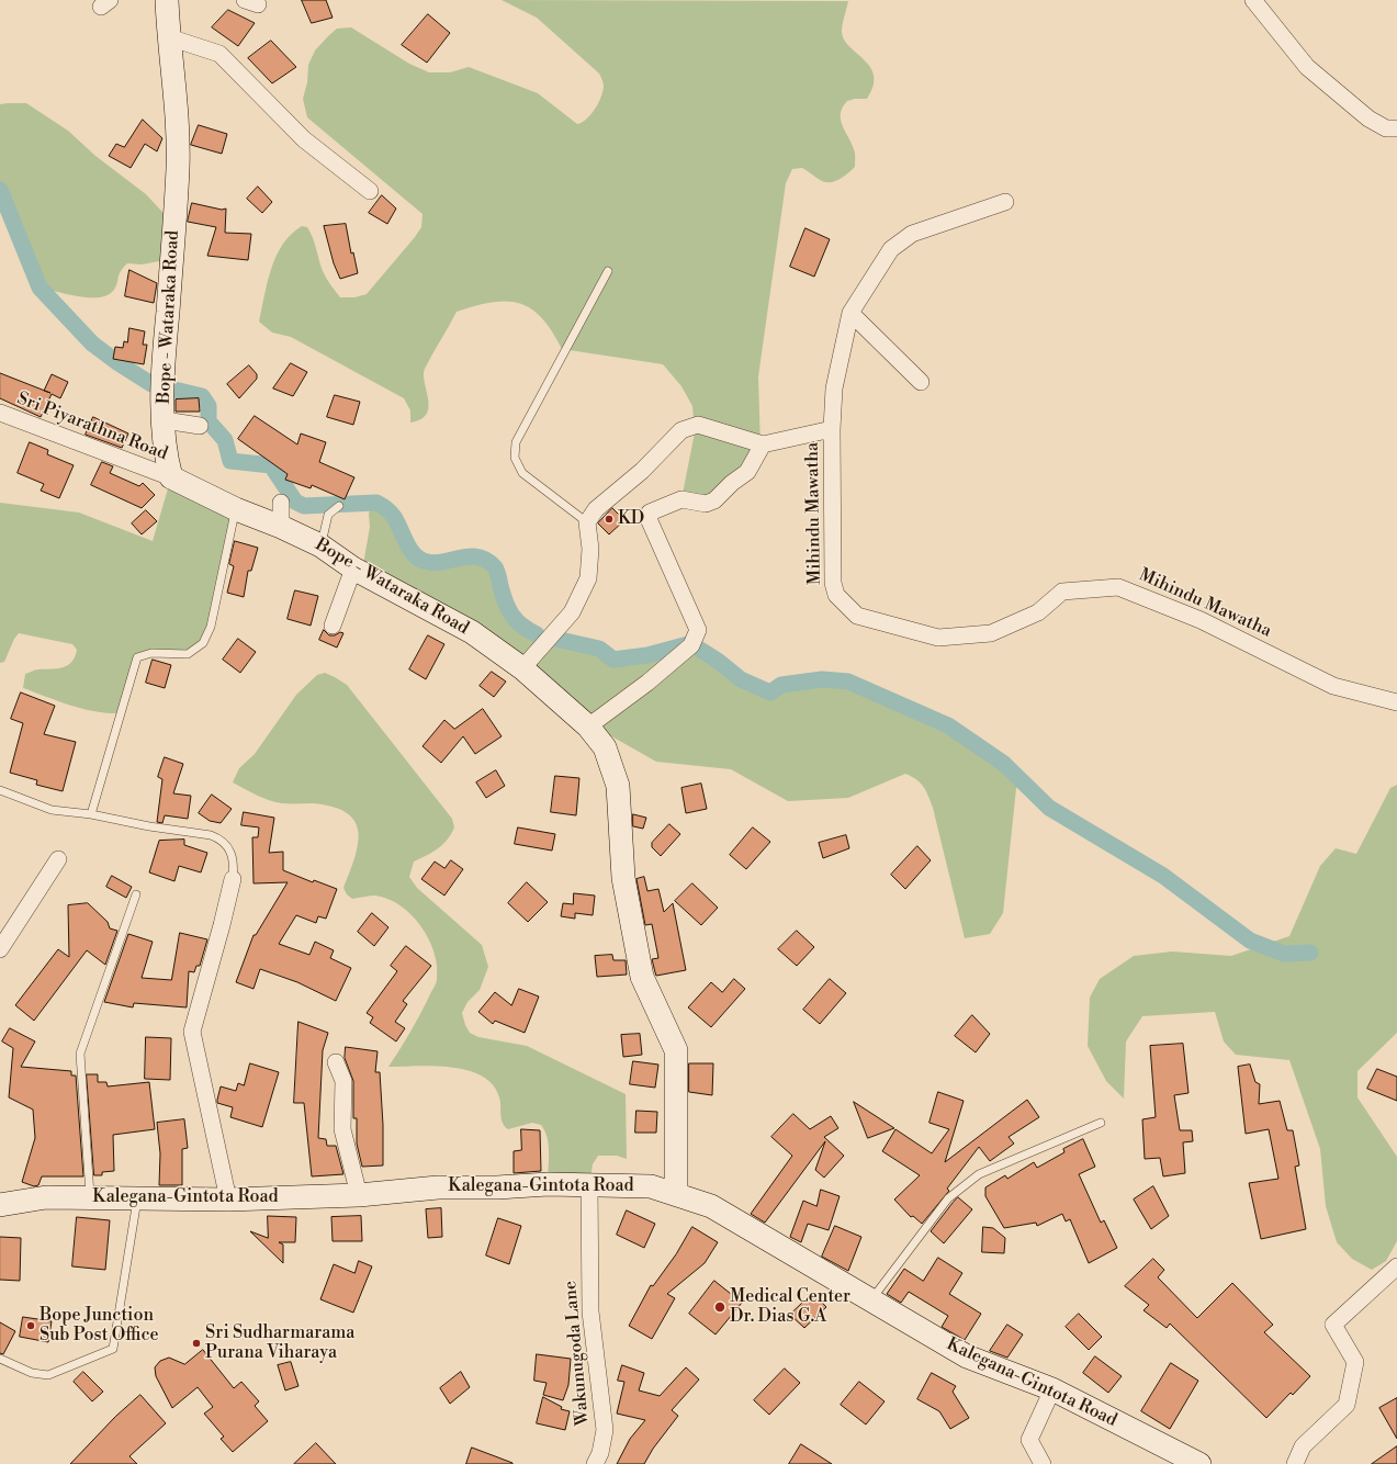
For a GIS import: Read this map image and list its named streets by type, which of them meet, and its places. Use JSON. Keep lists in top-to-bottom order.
{
  "streets": {
    "street": [
      "Bope - Wataraka Road",
      "Sri Piyarathna Road",
      "Mihindu Mawatha",
      "Kalegana-Gintota Road",
      "Wakunugoda Lane"
    ]
  },
  "crossings": [
    ["Bope - Wataraka Road", "Sri Piyarathna Road"],
    ["Bope - Wataraka Road", "Kalegana-Gintota Road"],
    ["Kalegana-Gintota Road", "Wakunugoda Lane"]
  ],
  "places": [
    "KD",
    "Medical Center Dr. Dias G.A",
    "Bope Junction Sub Post Office",
    "Sri Sudharmarama Purana Viharaya"
  ]
}
